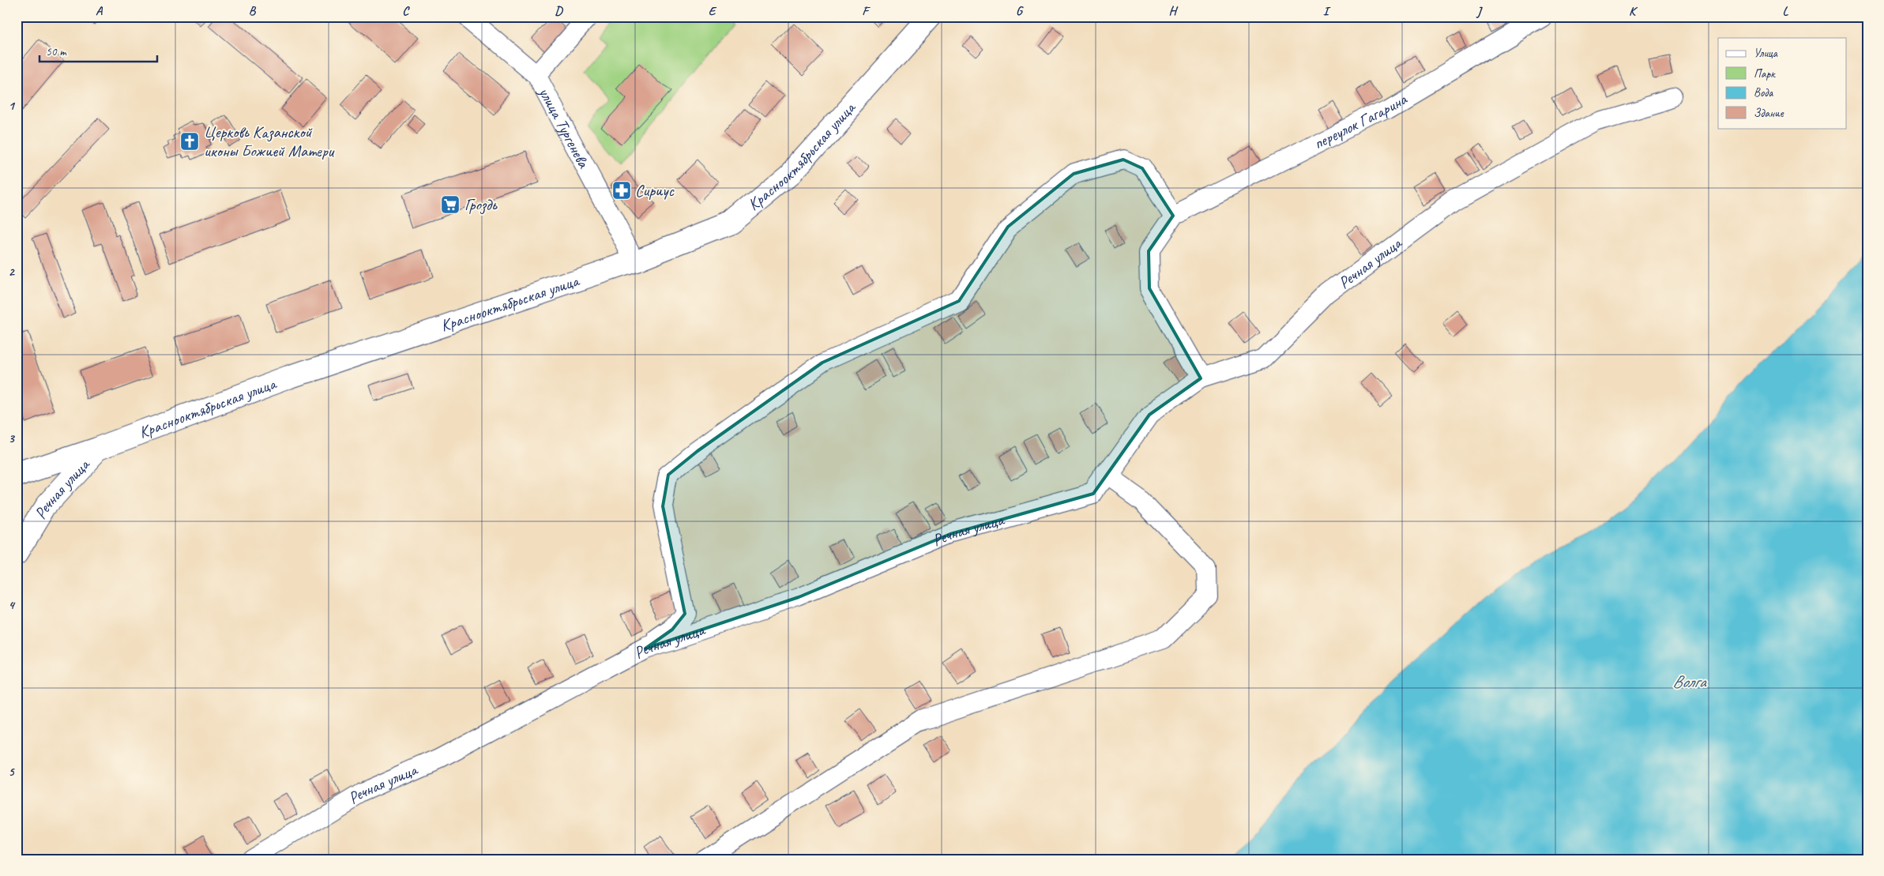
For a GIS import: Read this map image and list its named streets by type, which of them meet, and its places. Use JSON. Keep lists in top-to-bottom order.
{
  "streets": {
    "street": [
      "переулок Гагарина",
      "улица Тургенева",
      "Краснооктябрьская улица",
      "Речная улица"
    ]
  },
  "crossings": [
    ["улица Тургенева", "Краснооктябрьская улица"],
    ["Краснооктябрьская улица", "Речная улица"]
  ],
  "water": ["Волга"],
  "places": {
    "church": ["Церковь Казанской иконы Божией Матери"],
    "pharmacy": ["Сириус"],
    "supermarket": ["Гроздь"]
  },
  "legend": [
    "Улица",
    "Парк",
    "Вода",
    "Здание"
  ],
  "scale_bar": "50 m",
  "grid": {
    "columns": [
      "A",
      "B",
      "C",
      "D",
      "E",
      "F",
      "G",
      "H",
      "I",
      "J",
      "K",
      "L"
    ],
    "rows": [
      "1",
      "2",
      "3",
      "4",
      "5"
    ]
  }
}
